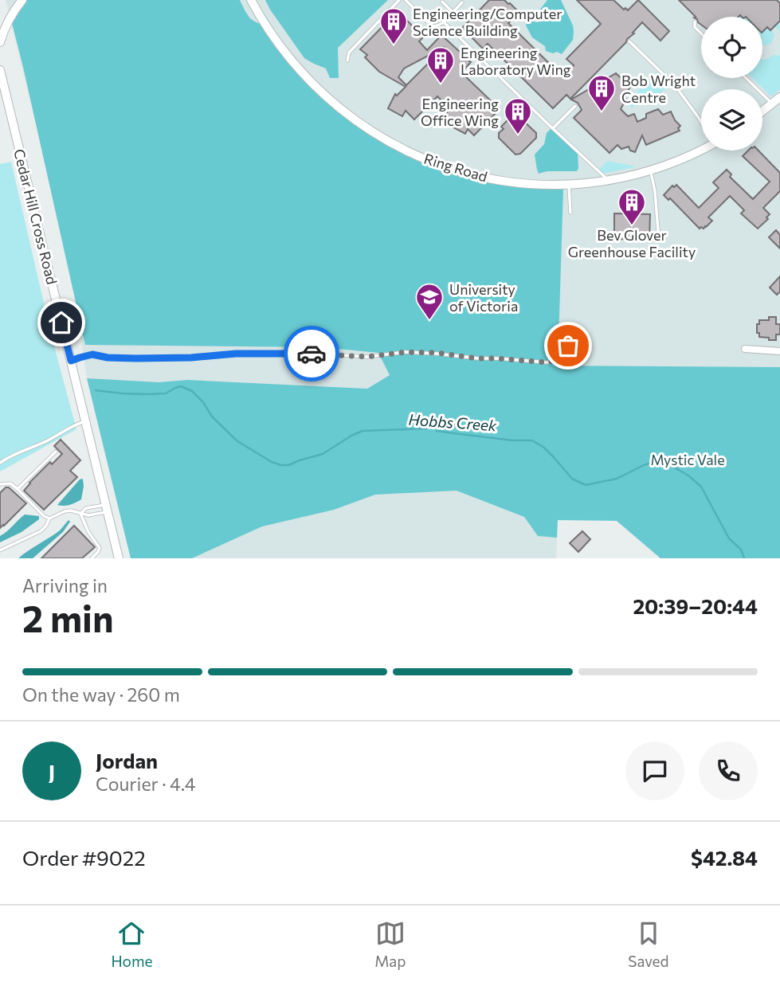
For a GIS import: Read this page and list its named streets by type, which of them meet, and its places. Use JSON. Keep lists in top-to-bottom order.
{
  "streets": {
    "street": ["Ring Road", "Cedar Hill Cross Road"]
  },
  "water": ["Hobbs Creek"],
  "parks": ["Mystic Vale"],
  "places": {
    "building": [
      "Engineering/Computer Science Building",
      "Engineering Laboratory Wing",
      "Bob Wright Centre",
      "Engineering Office Wing",
      "Bev Glover Greenhouse Facility"
    ],
    "school or university": ["University of Victoria"]
  },
  "page": {
    "heading": ["2 min", "Arriving in", "20:39–20:44"],
    "panel": [
      "Jordan",
      "Courier · 4.4",
      "Order #9022",
      "$42.84"
    ],
    "bar": "On the way · 260 m",
    "round": "J",
    "tabs": ["Home", "Map", "Saved"]
  }
}
